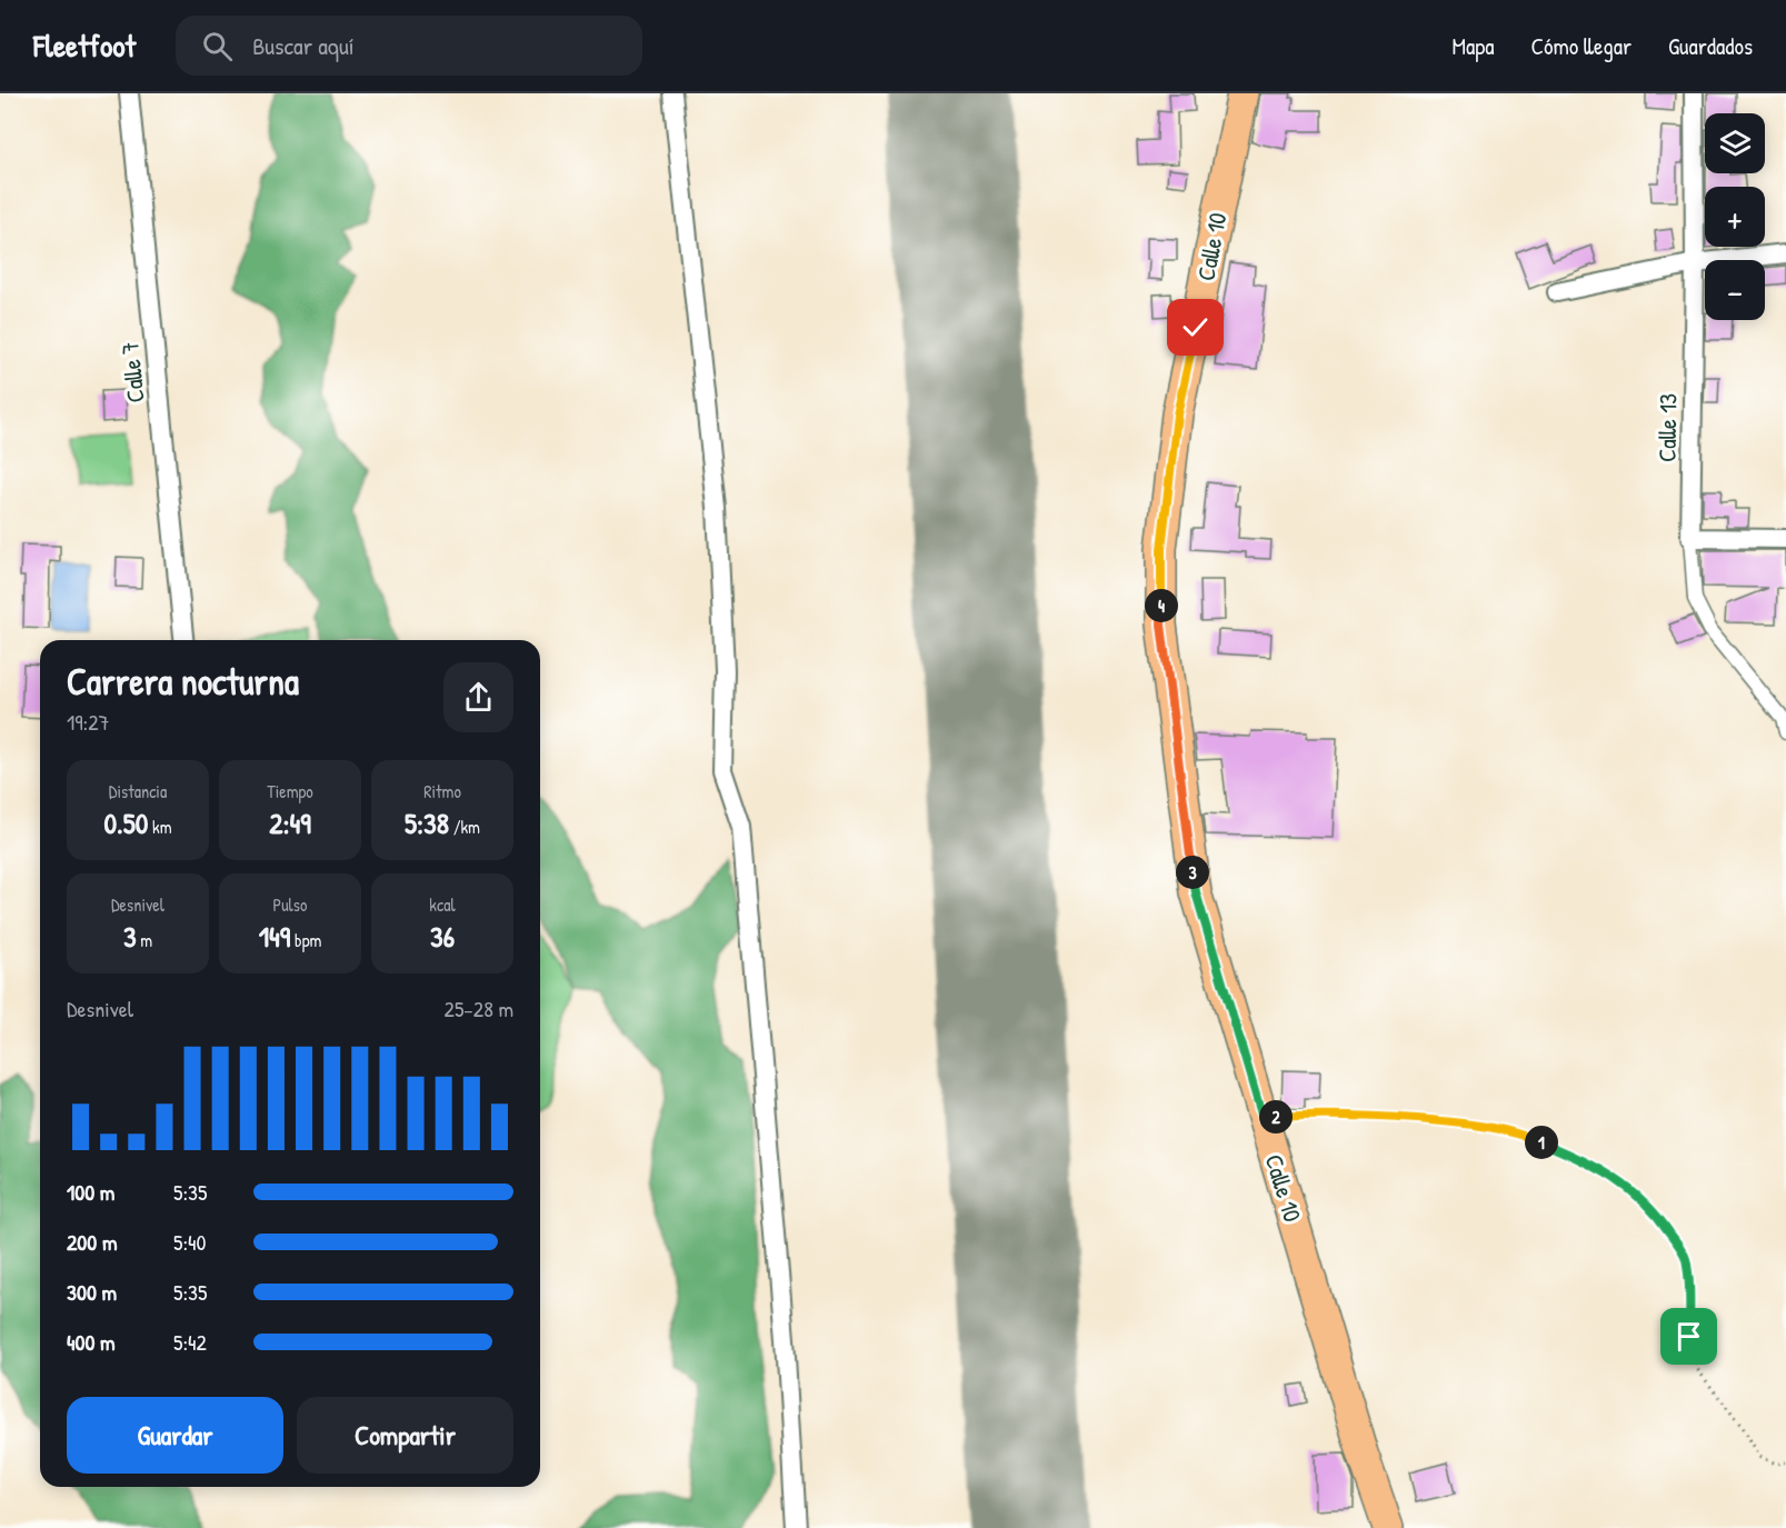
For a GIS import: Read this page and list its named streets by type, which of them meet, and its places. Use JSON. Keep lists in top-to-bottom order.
{
  "streets": {
    "main road": ["Calle 10"],
    "street": ["Calle 7", "Calle 13"]
  },
  "page": {
    "header": "Fleetfoot",
    "search": "Buscar aquí",
    "nav": ["Mapa", "Cómo llegar", "Guardados"],
    "map_buttons": ["+", "−"],
    "pins": [
      "4",
      "3",
      "2",
      "1"
    ],
    "heading": ["Carrera nocturna", "19:27"],
    "stats": [
      ["Distancia", "0.50 km"],
      ["Tiempo", "2:49"],
      ["Ritmo", "5:38 /km"],
      ["Desnivel", "3 m"],
      ["Pulso", "149 bpm"],
      ["kcal", "36"]
    ],
    "chart": ["Desnivel", "25–28 m"],
    "list": [
      {
        "name": "100 m",
        "note": "5:35"
      },
      {
        "name": "200 m",
        "note": "5:40"
      },
      {
        "name": "300 m",
        "note": "5:35"
      },
      {
        "name": "400 m",
        "note": "5:42"
      }
    ],
    "buttons": ["Guardar", "Compartir"]
  }
}
